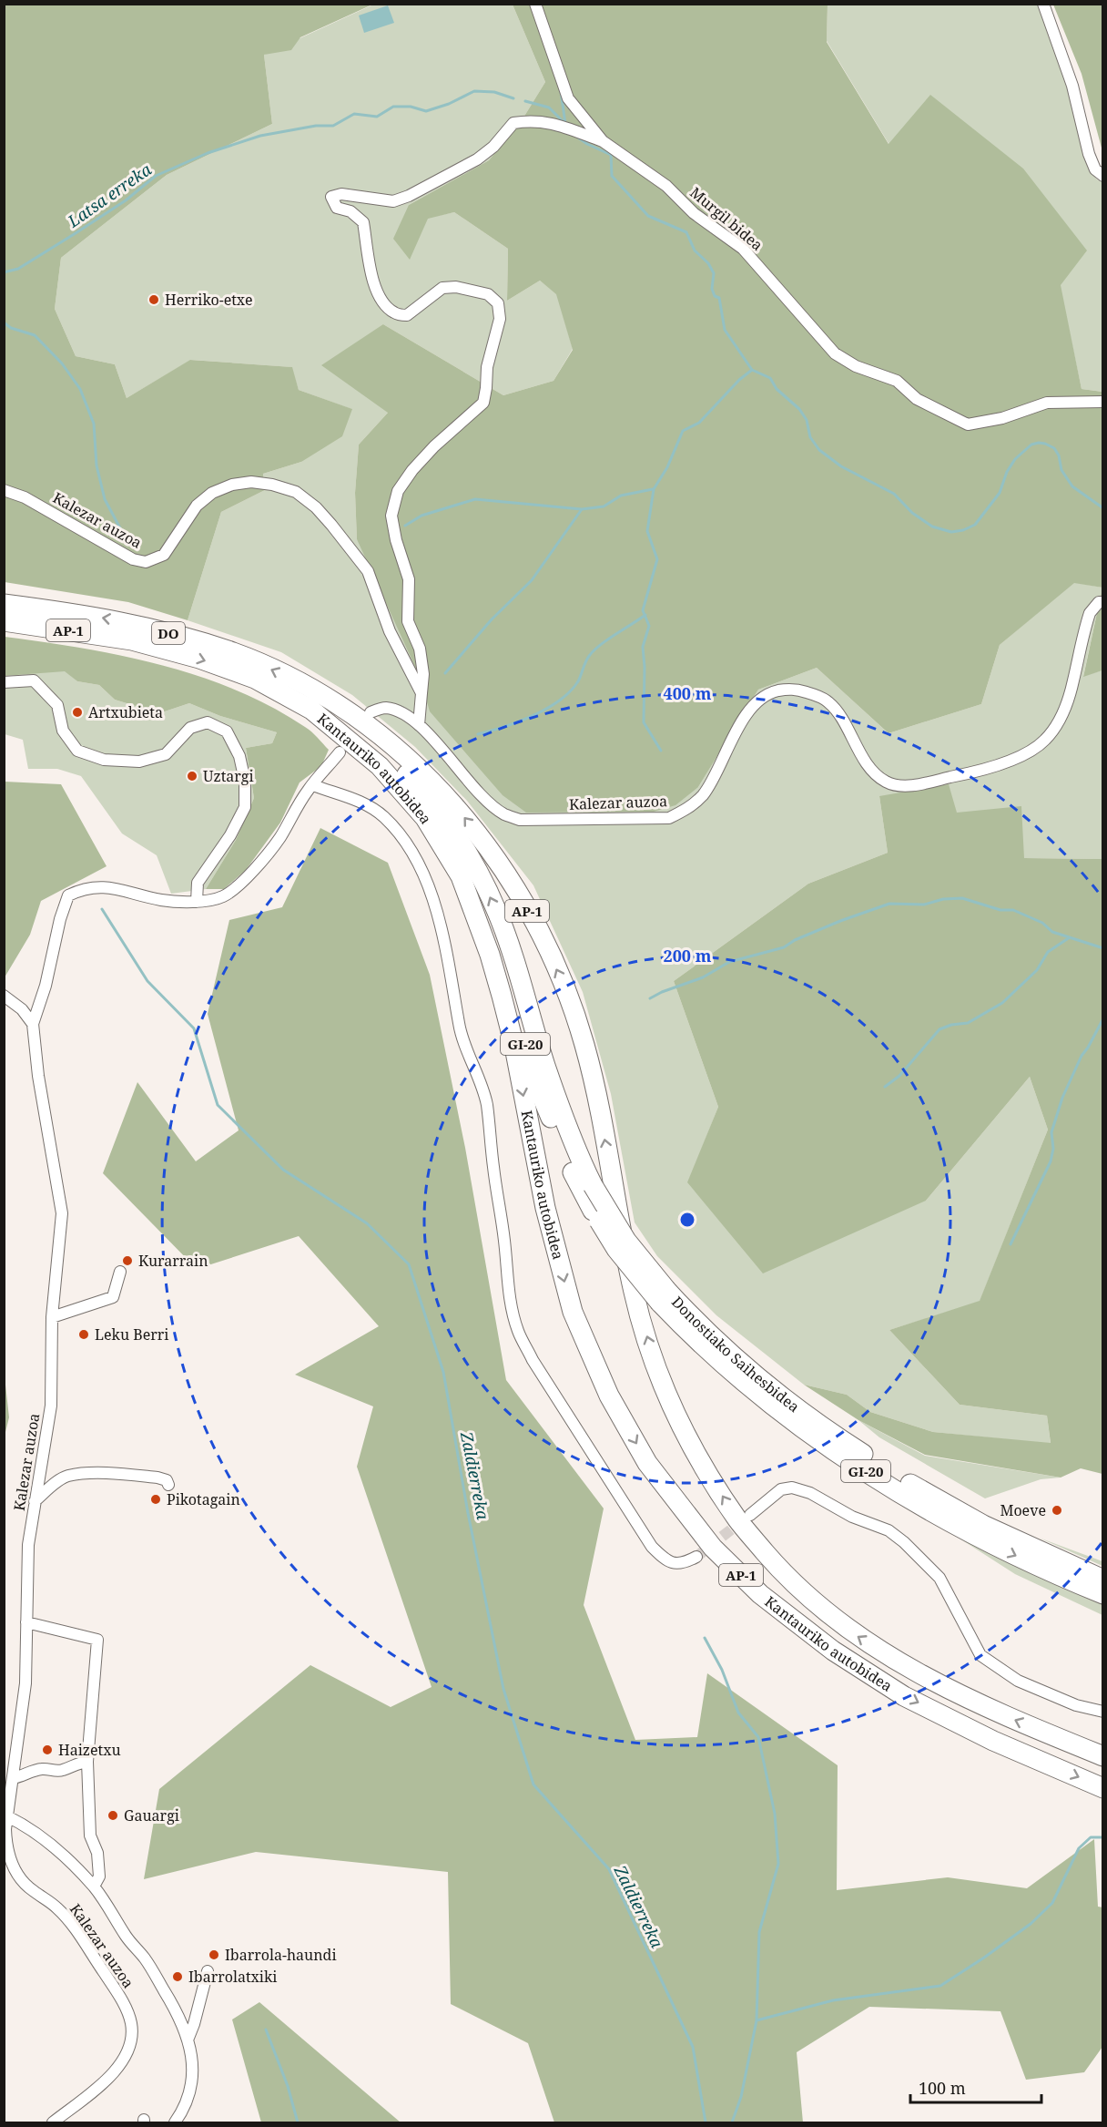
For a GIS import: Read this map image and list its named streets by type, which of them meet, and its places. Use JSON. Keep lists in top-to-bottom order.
{
  "streets": {
    "highway": [
      "AP-1",
      "DO",
      "Kantauriko autobidea",
      "GI-20",
      "Donostiako Saihesbidea"
    ],
    "street": ["Murgil bidea", "Kalezar auzoa"]
  },
  "crossings": [
    ["Kantauriko autobidea", "Donostiako Saihesbidea"]
  ],
  "water": ["Latsa erreka", "Zaldierreka"],
  "places": [
    "Herriko-etxe",
    "Artxubieta",
    "Uztargi",
    "Kurarrain",
    "Leku Berri",
    "Pikotagain",
    "Moeve",
    "Haizetxu",
    "Gauargi",
    "Ibarrola-haundi",
    "Ibarrolatxiki"
  ],
  "scale_bar": "100 m",
  "rings": ["400 m", "200 m"]
}
